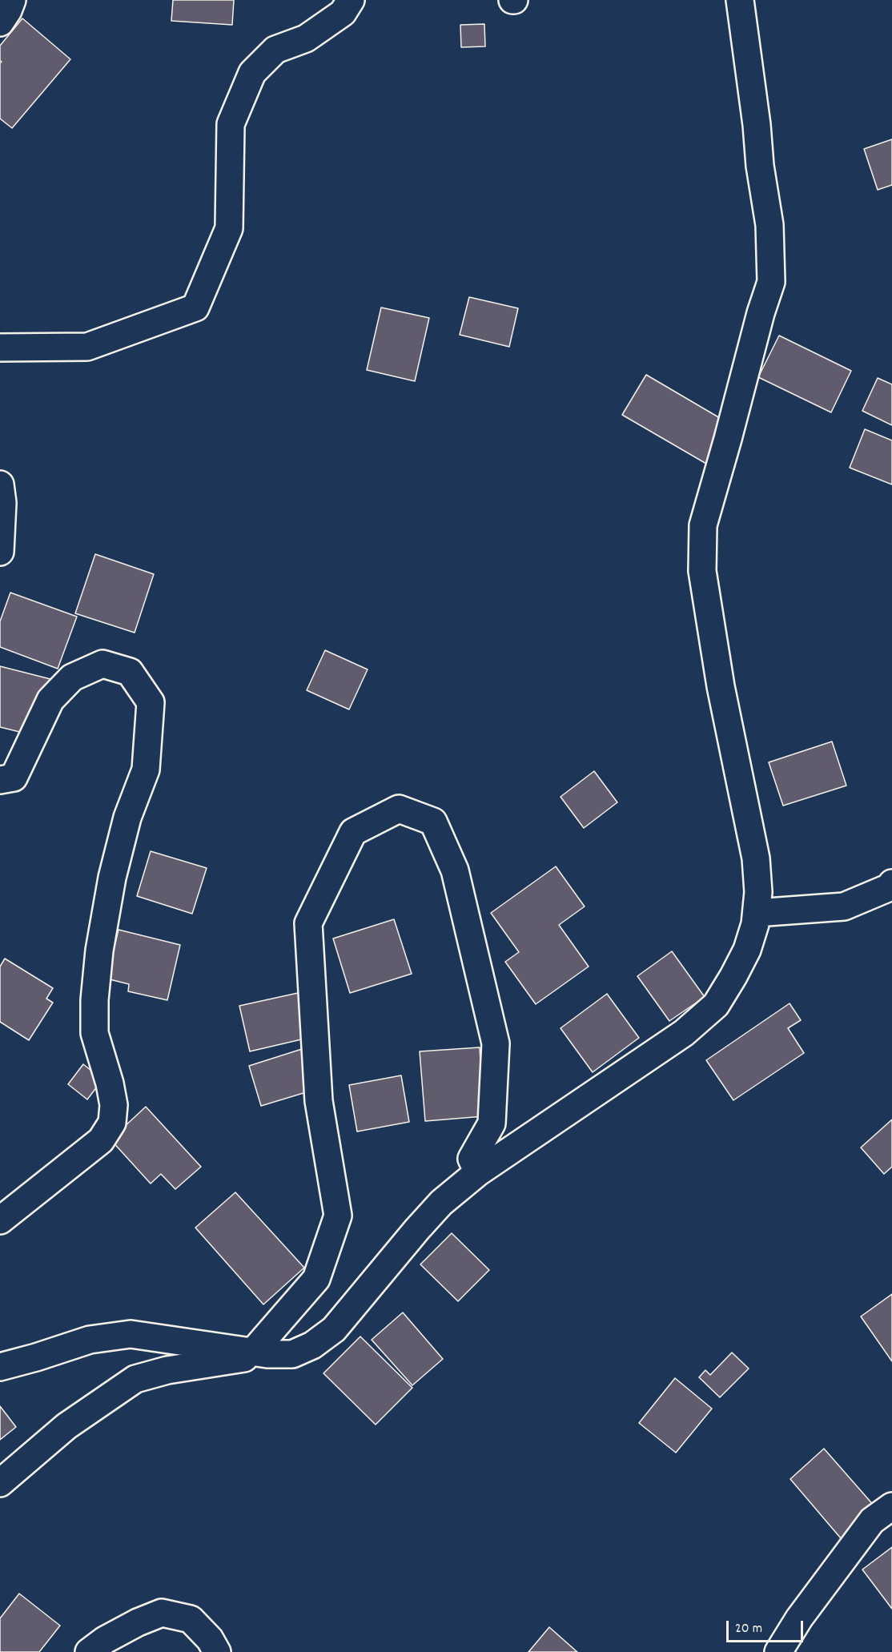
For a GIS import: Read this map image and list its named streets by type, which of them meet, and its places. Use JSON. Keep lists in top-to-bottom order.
{
  "scale_bar": "20 m"
}
